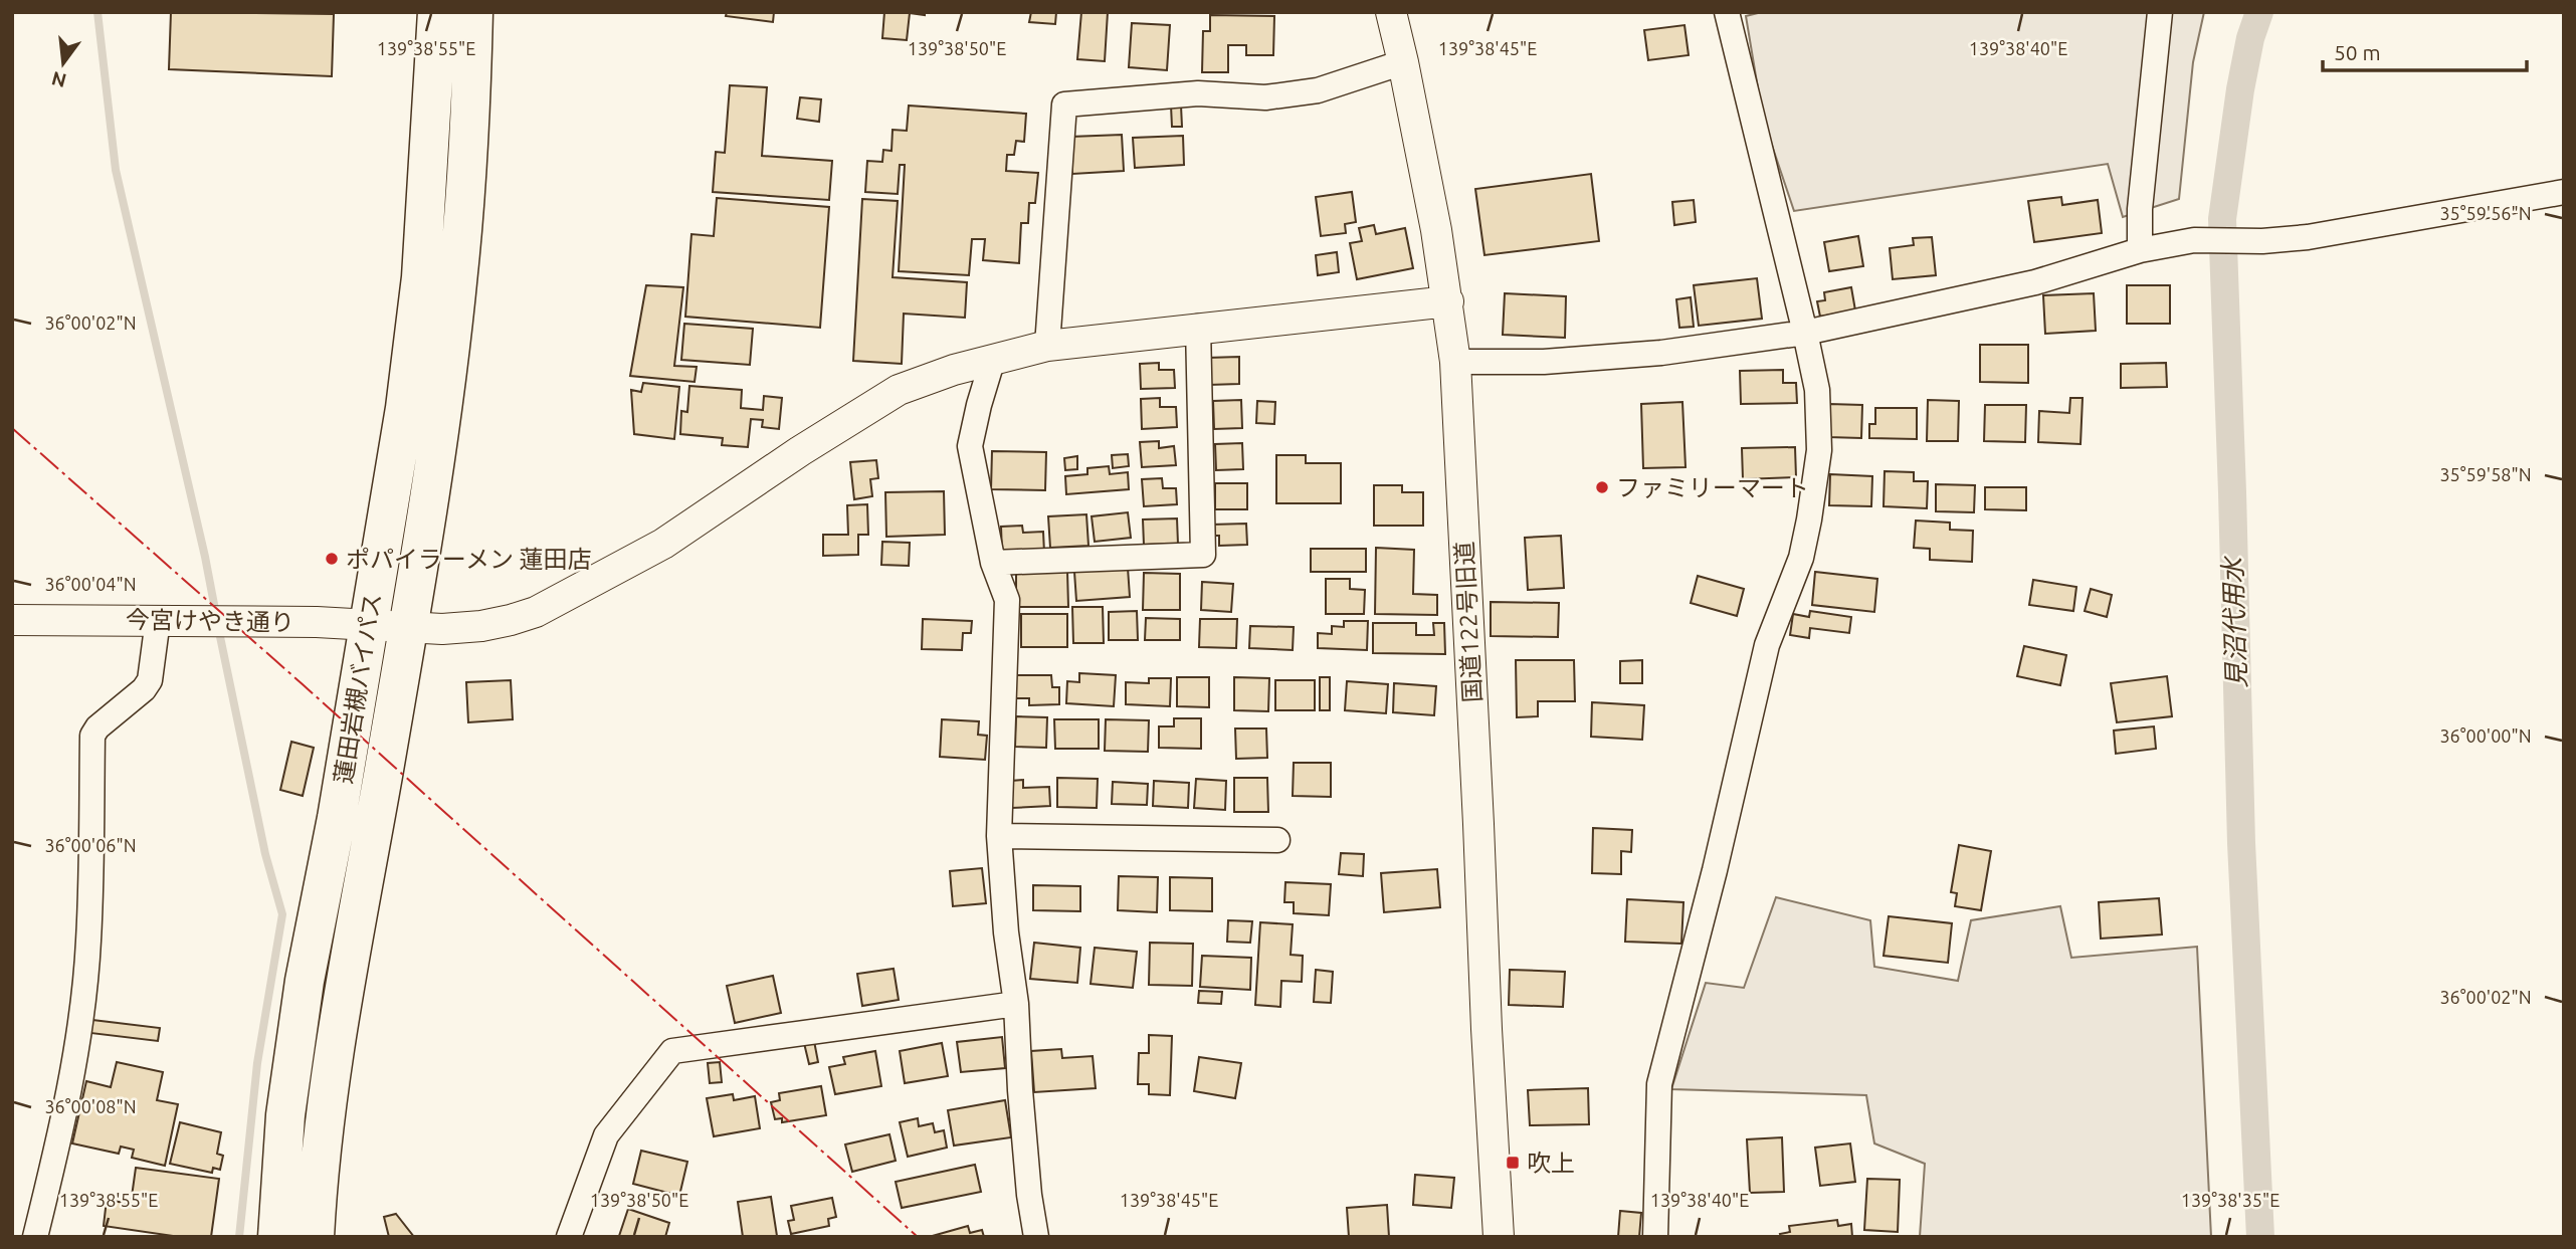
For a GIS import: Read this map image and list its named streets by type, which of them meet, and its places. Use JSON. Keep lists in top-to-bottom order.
{
  "streets": {
    "highway": ["蓮田岩槻バイパス"],
    "street": ["今宮けやき通り", "国道122号旧道"]
  },
  "crossings": [
    ["今宮けやき通り", "国道122号旧道"],
    ["今宮けやき通り", "蓮田岩槻バイパス"]
  ],
  "water": ["見沼代用水"],
  "places": {
    "other": ["ファミリーマート", "ポパイラーメン 蓮田店"],
    "transit": ["吹上"]
  },
  "scale_bar": "50 m",
  "north": "bottom",
  "coordinates": [
    "139°38'55\"E",
    "139°38'50\"E",
    "139°38'45\"E",
    "139°38'40\"E",
    "35°59'56\"N",
    "36°00'02\"N",
    "35°59'58\"N",
    "36°00'04\"N",
    "36°00'00\"N",
    "36°00'06\"N",
    "36°00'08\"N",
    "139°38'35\"E"
  ]
}
